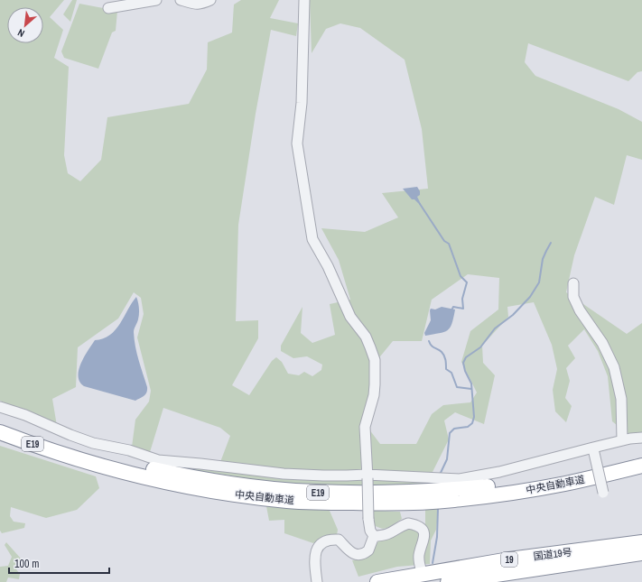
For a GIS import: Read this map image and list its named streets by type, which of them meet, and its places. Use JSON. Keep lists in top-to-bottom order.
{
  "streets": {
    "highway": [
      "E19",
      "中央自動車道",
      "国道19号",
      "19"
    ]
  },
  "scale_bar": "100 m",
  "north": "bottom left"
}
